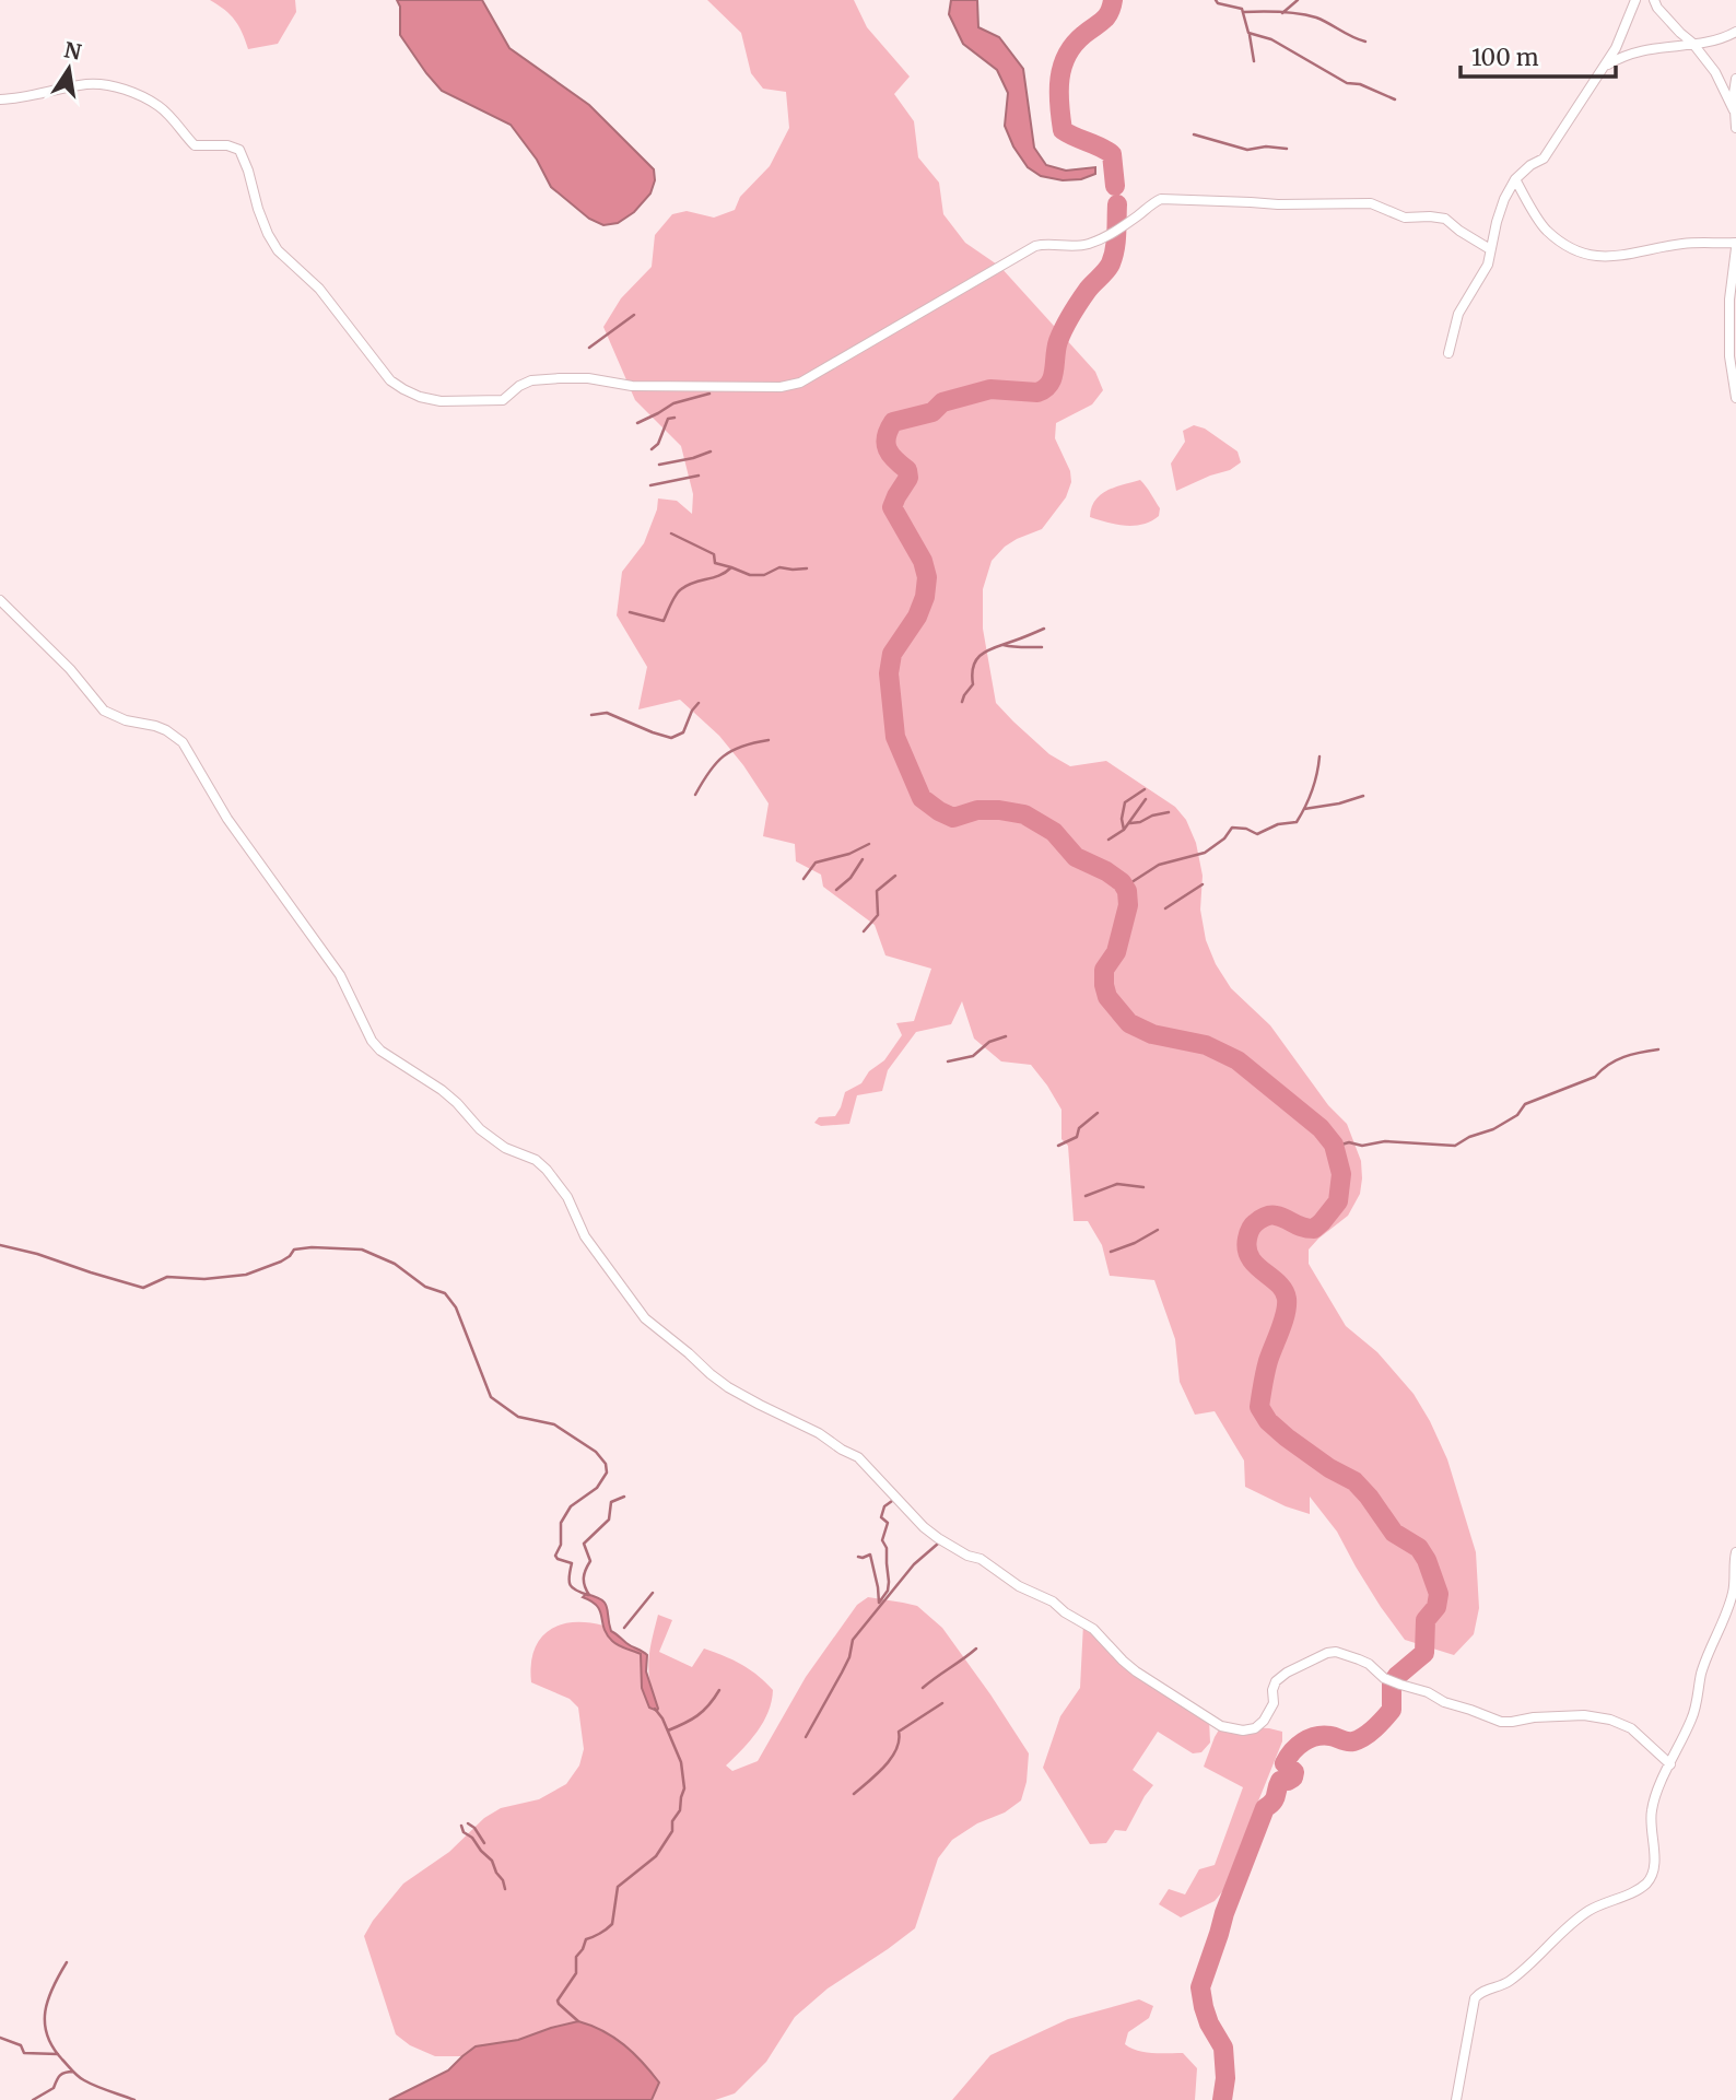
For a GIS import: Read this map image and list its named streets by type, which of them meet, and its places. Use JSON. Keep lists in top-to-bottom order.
{
  "scale_bar": "100 m",
  "north": "top"
}
